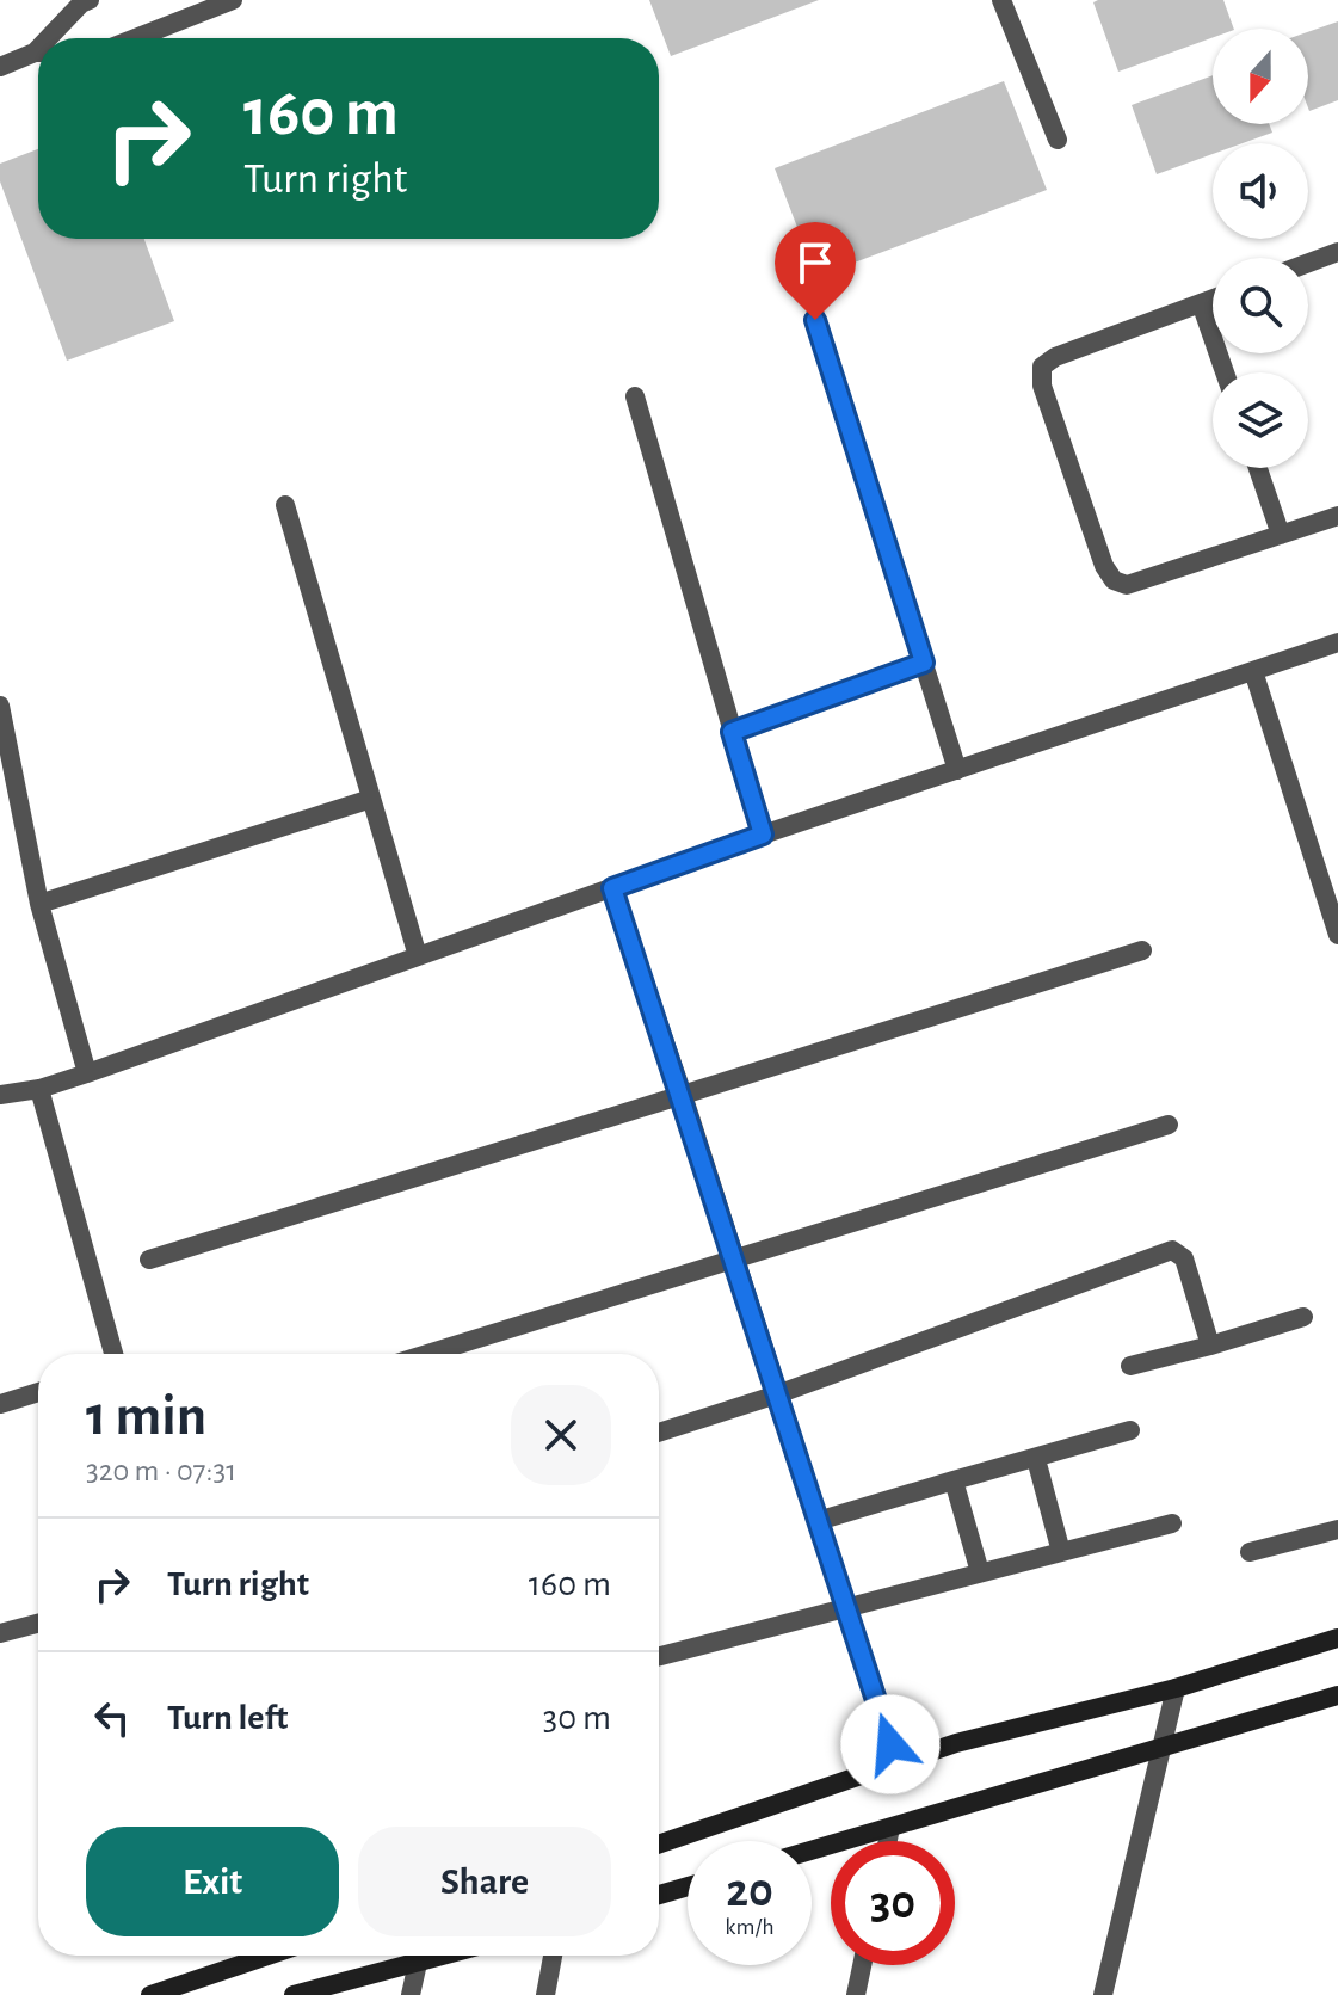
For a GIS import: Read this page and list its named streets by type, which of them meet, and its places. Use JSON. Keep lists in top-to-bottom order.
{
  "north": "bottom",
  "page": {
    "turn": ["160 m", "Turn right"],
    "heading": ["1 min", "320 m · 07:31"],
    "list": [
      {
        "name": "Turn right",
        "value": "160 m"
      },
      {
        "name": "Turn left",
        "value": "30 m"
      }
    ],
    "buttons": ["Exit", "Share"],
    "speed": "20 km/h",
    "limit": "30"
  }
}
